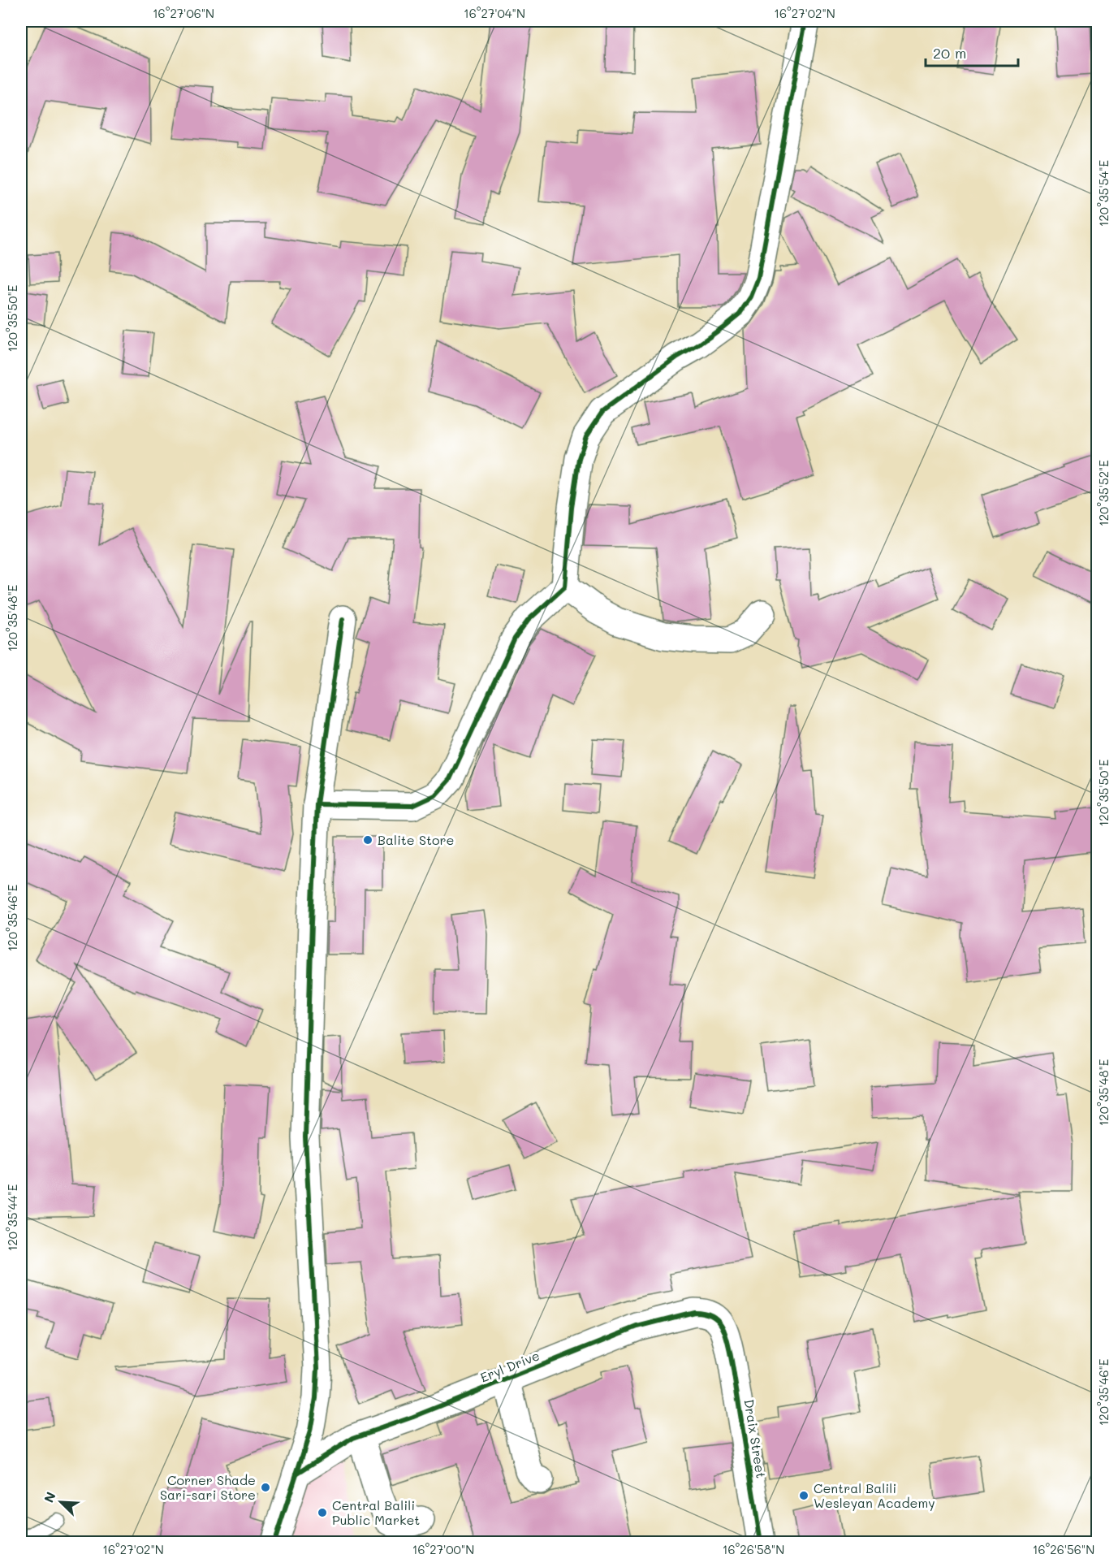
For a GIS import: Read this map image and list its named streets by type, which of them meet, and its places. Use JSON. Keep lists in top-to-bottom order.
{
  "streets": {
    "street": ["Eryl Drive", "Draix Street"]
  },
  "crossings": [
    ["Eryl Drive", "Draix Street"]
  ],
  "places": [
    "Balite Store",
    "Corner Shade Sari-sari Store",
    "Central Balili Wesleyan Academy",
    "Central Balili Public Market"
  ],
  "scale_bar": "20 m",
  "north": "top left",
  "coordinates": [
    "16°27'06\"N",
    "16°27'04\"N",
    "16°27'02\"N",
    "120°35'54\"E",
    "120°35'50\"E",
    "120°35'52\"E",
    "120°35'48\"E",
    "120°35'46\"E",
    "120°35'44\"E",
    "16°27'00\"N",
    "16°26'58\"N",
    "16°26'56\"N"
  ]
}
